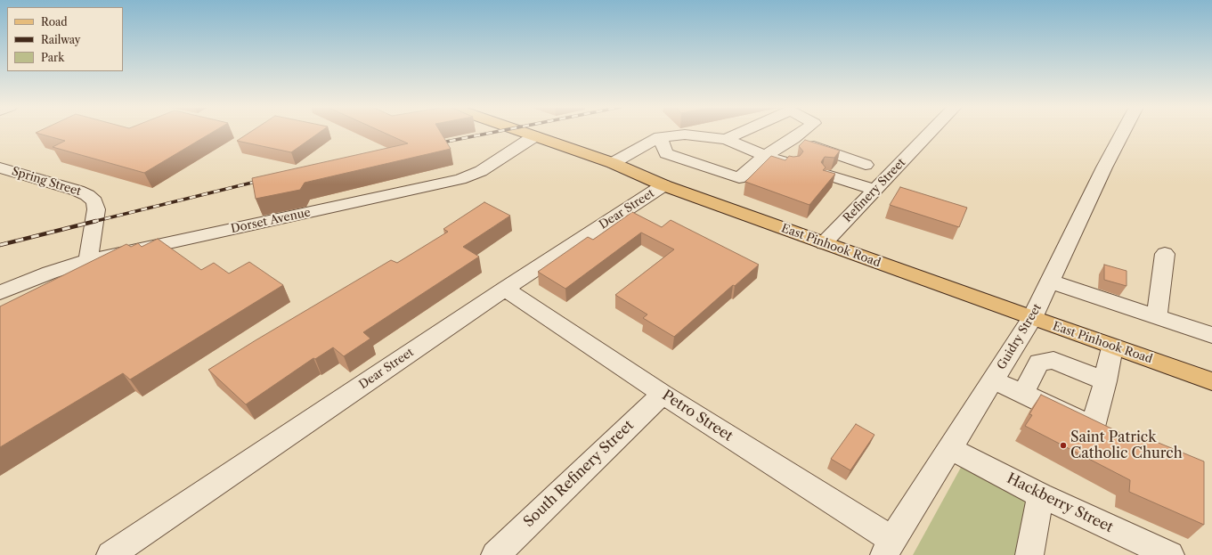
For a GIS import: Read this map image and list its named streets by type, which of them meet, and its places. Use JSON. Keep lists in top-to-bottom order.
{
  "streets": {
    "main road": ["East Pinhook Road"],
    "street": [
      "Spring Street",
      "Refinery Street",
      "Dear Street",
      "Dorset Avenue",
      "Guidry Street",
      "Petro Street",
      "South Refinery Street",
      "Hackberry Street"
    ]
  },
  "crossings": [
    ["Spring Street", "Dorset Avenue"],
    ["Refinery Street", "East Pinhook Road"],
    ["Dear Street", "East Pinhook Road"],
    ["Dear Street", "Petro Street"],
    ["Dorset Avenue", "East Pinhook Road"],
    ["East Pinhook Road", "Guidry Street"],
    ["Guidry Street", "Petro Street"],
    ["Guidry Street", "Hackberry Street"],
    ["Petro Street", "South Refinery Street"]
  ],
  "places": ["Saint Patrick Catholic Church"],
  "legend": ["Road", "Railway", "Park"]
}
